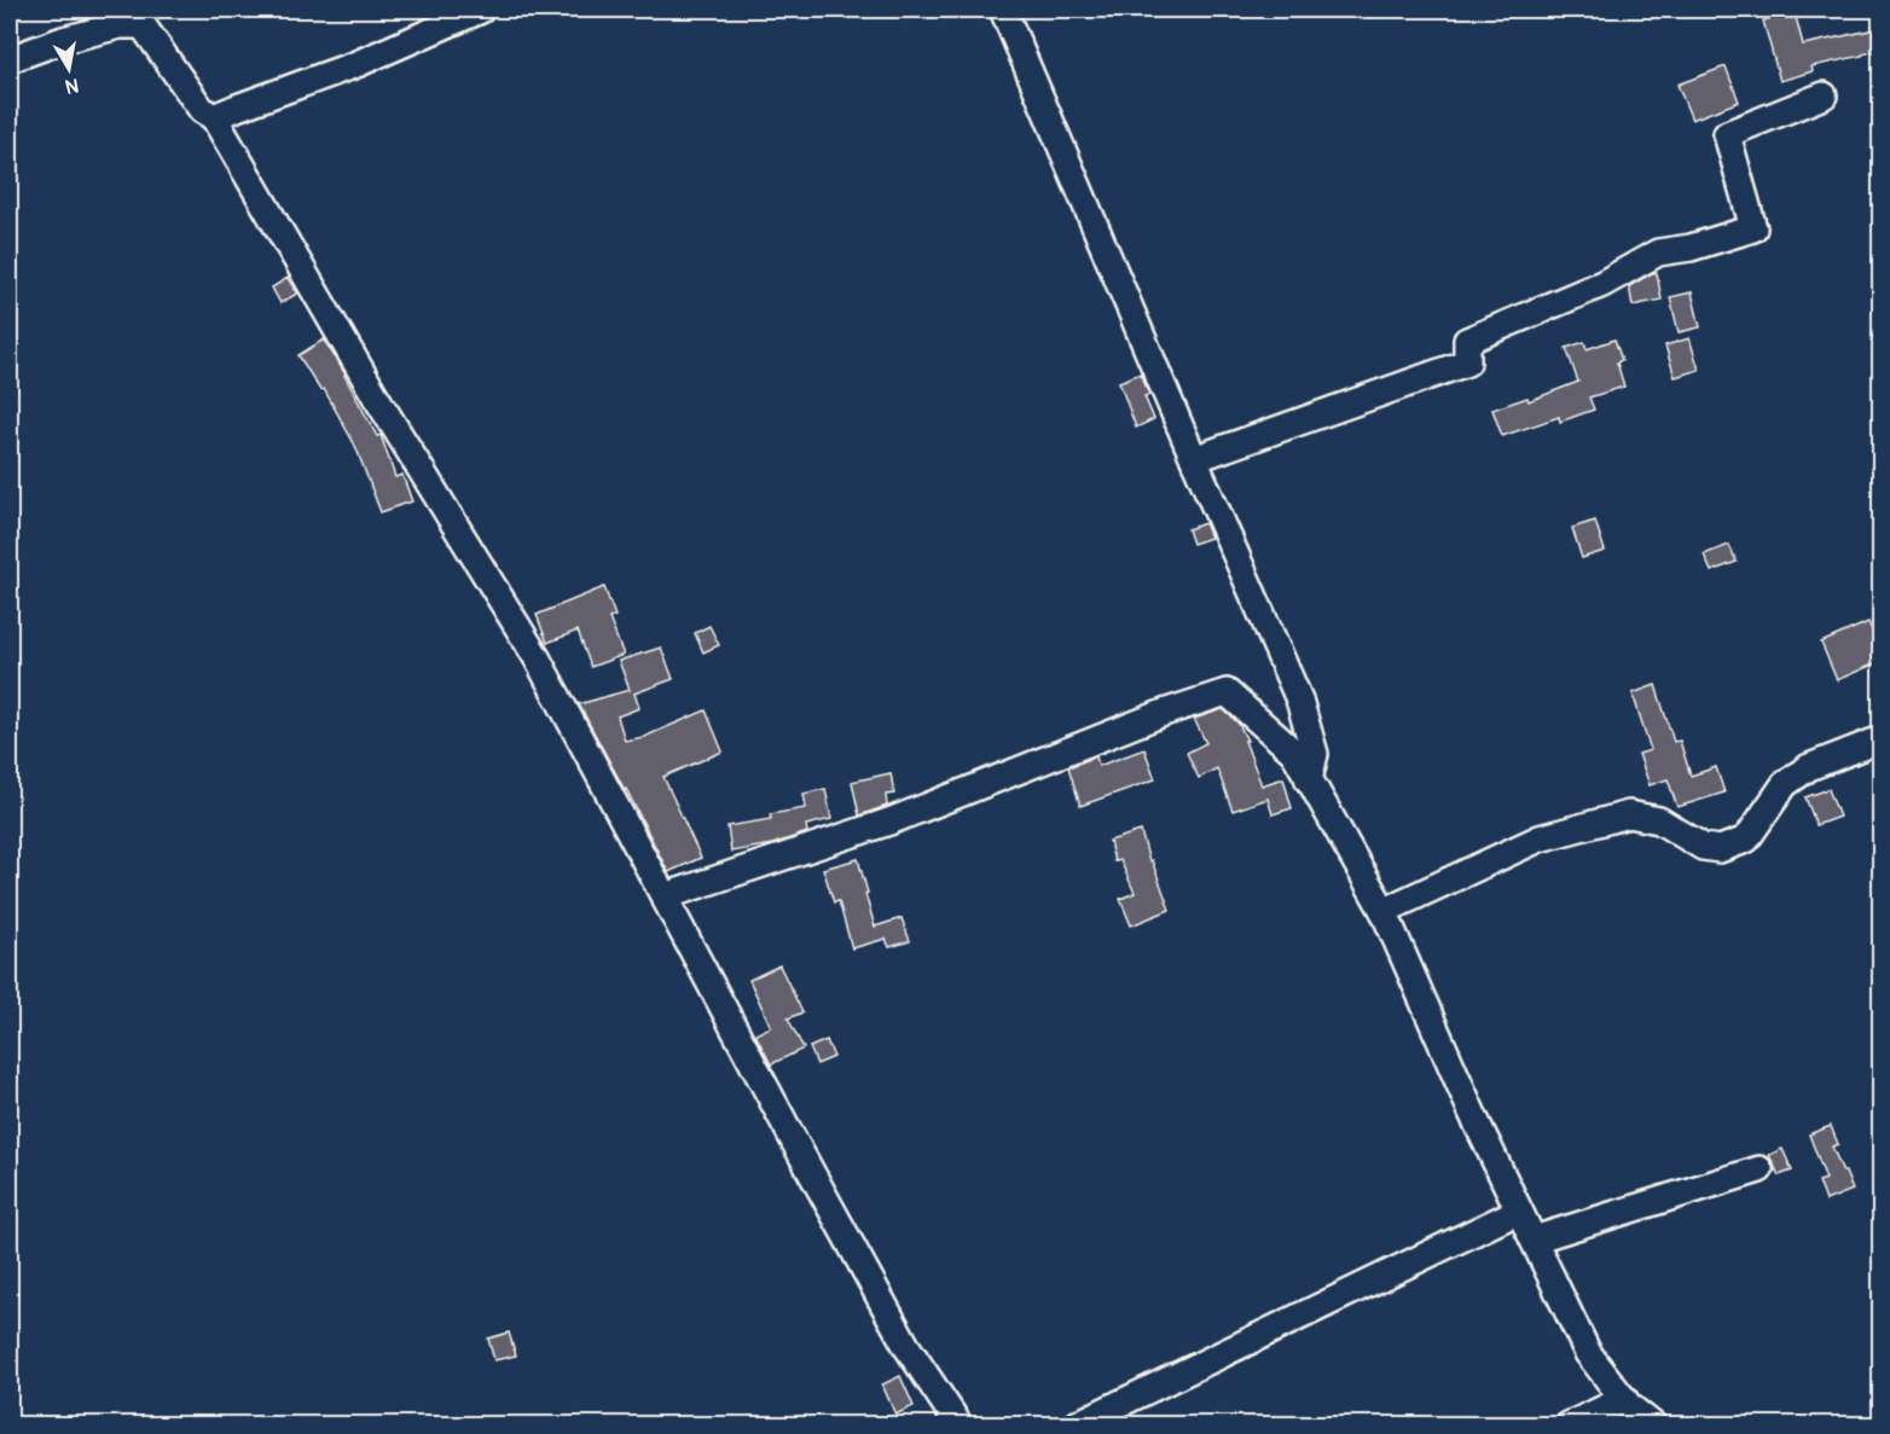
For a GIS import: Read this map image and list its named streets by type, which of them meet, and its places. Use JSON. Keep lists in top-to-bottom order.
{
  "north": "bottom"
}
